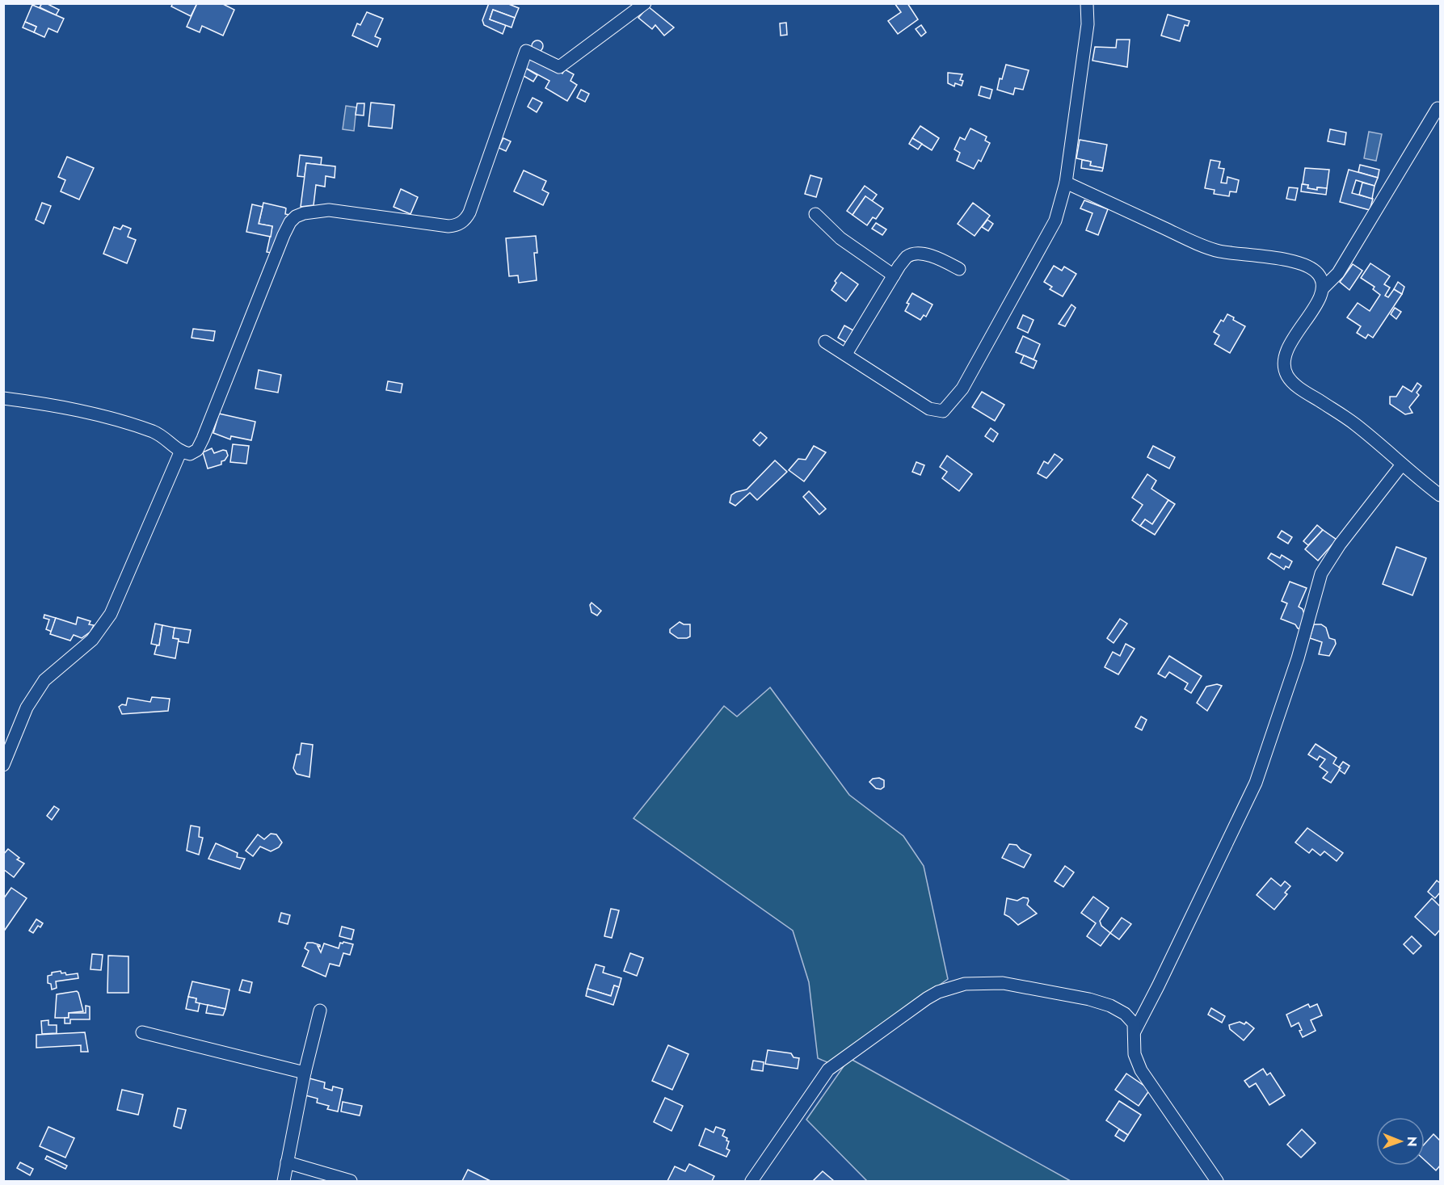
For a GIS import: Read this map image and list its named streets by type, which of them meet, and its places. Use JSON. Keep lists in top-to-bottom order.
{
  "north": "right"
}
